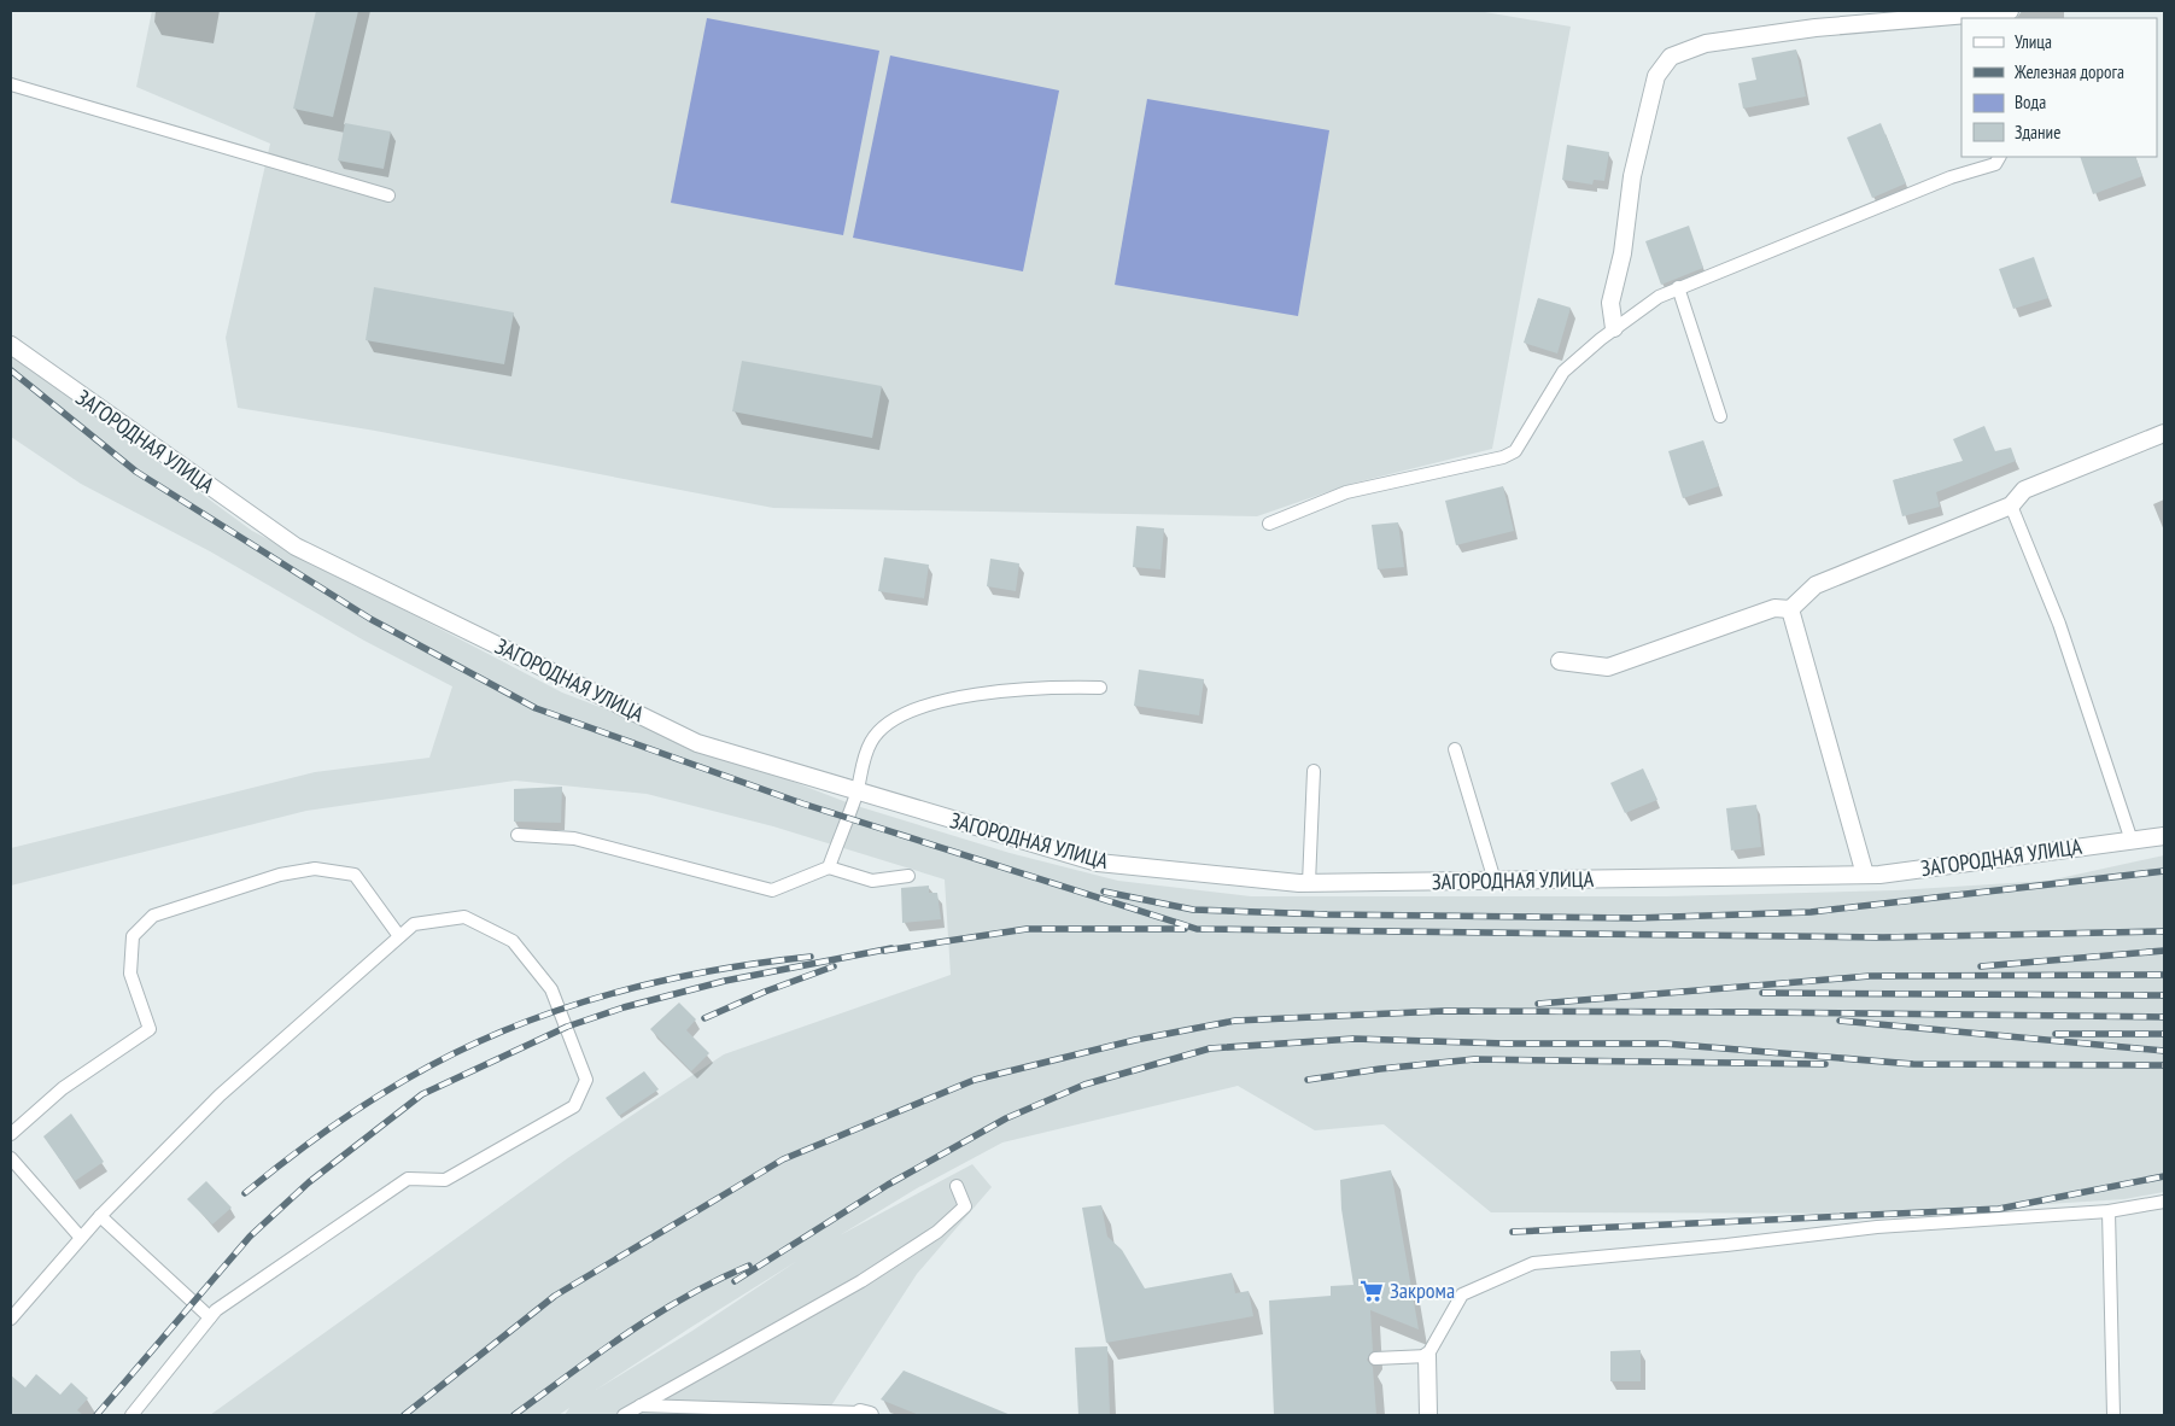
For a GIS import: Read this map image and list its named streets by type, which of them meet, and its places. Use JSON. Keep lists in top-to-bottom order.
{
  "streets": {
    "street": ["ЗАГОРОДНАЯ УЛИЦА"]
  },
  "places": {
    "supermarket": ["Закрома"]
  },
  "legend": [
    "Улица",
    "Железная дорога",
    "Вода",
    "Здание"
  ]
}
